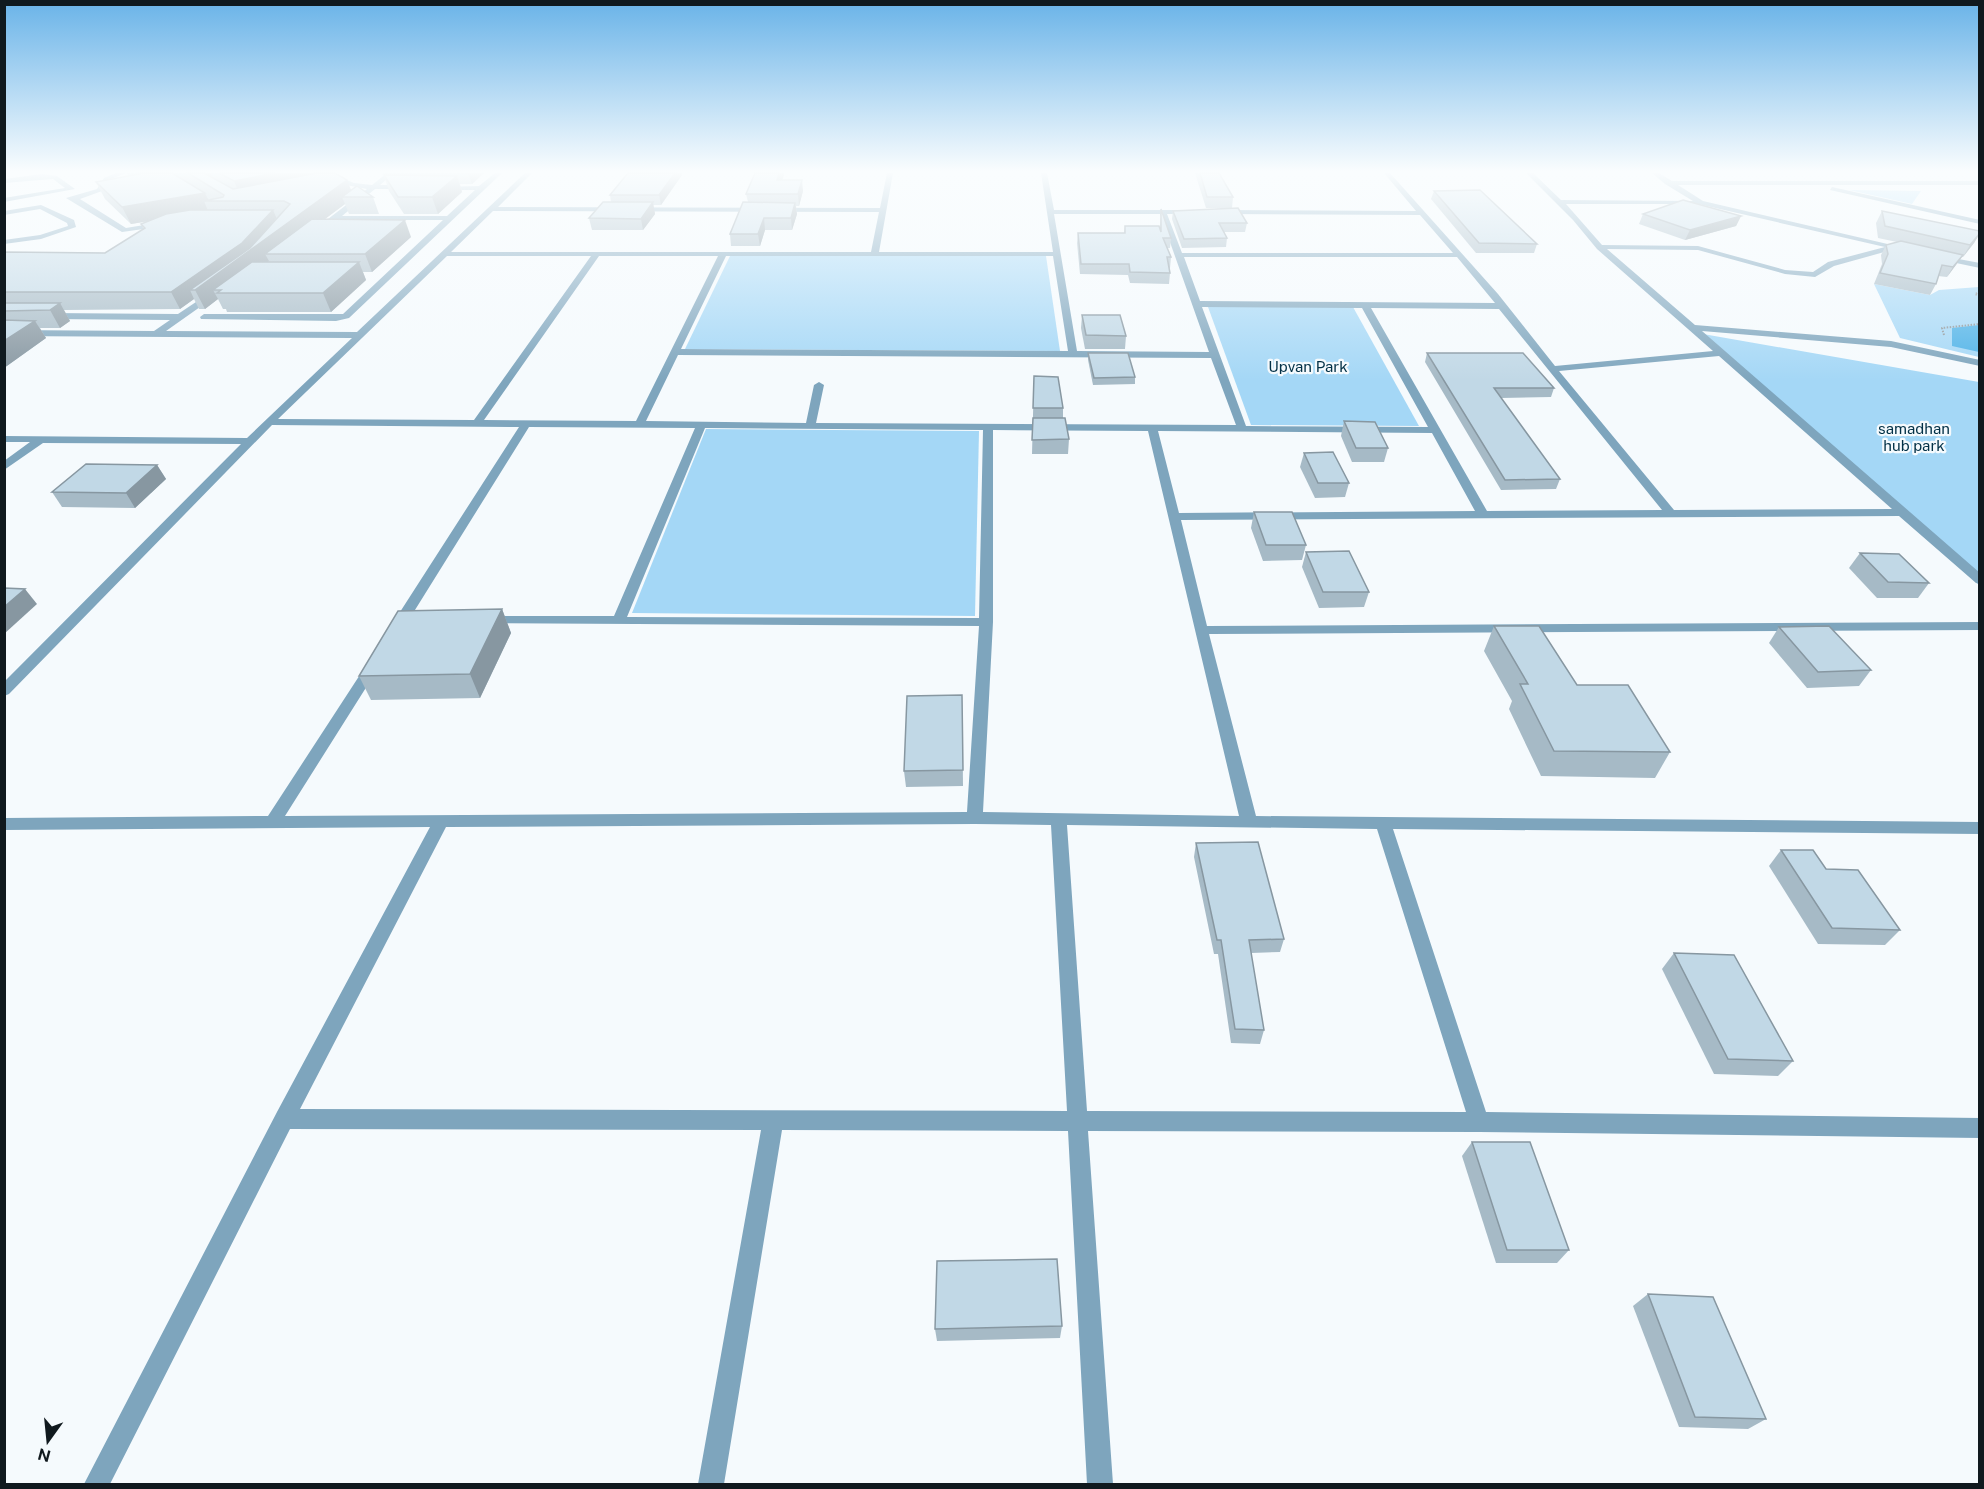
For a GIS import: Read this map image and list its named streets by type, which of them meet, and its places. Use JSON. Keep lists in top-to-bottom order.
{
  "parks": ["Upvan Park", "samadhan hub park"],
  "north": "bottom"
}
